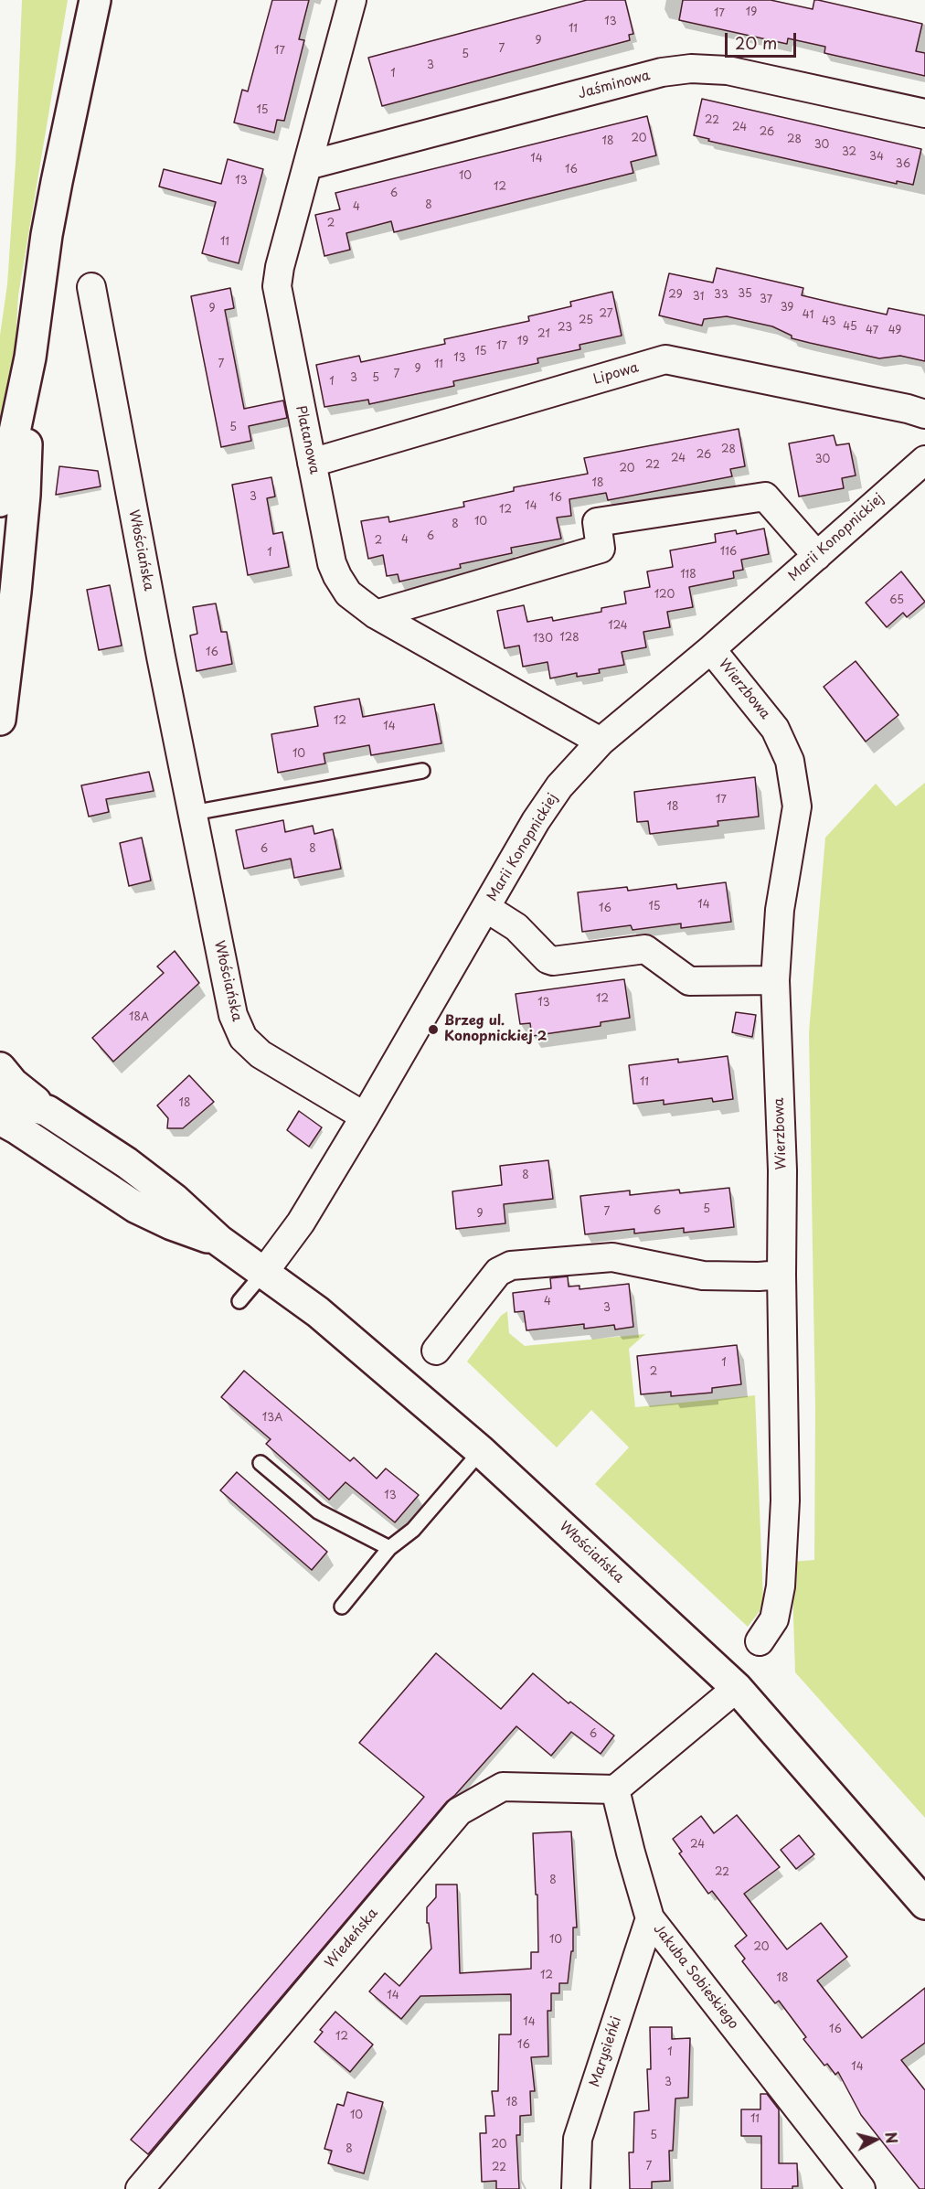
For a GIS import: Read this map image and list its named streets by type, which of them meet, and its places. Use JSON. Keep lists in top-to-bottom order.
{
  "streets": {
    "main road": ["Włościańska"],
    "street": [
      "Jaśminowa",
      "Lipowa",
      "Platanowa",
      "Marii Konopnickiej",
      "Wierzbowa",
      "Wiedeńska",
      "Jakuba Sobieskiego",
      "Marysieńki"
    ]
  },
  "crossings": [
    ["Jaśminowa", "Platanowa"],
    ["Lipowa", "Platanowa"],
    ["Platanowa", "Marii Konopnickiej"],
    ["Marii Konopnickiej", "Włościańska"],
    ["Marii Konopnickiej", "Wierzbowa"],
    ["Wiedeńska", "Jakuba Sobieskiego"],
    ["Jakuba Sobieskiego", "Marysieńki"]
  ],
  "places": ["Brzeg ul. Konopnickiej 2"],
  "house_numbers": [
    "19",
    "17",
    "13",
    "11",
    "9",
    "7",
    "17",
    "5",
    "3",
    "1",
    "15",
    "22",
    "24",
    "26",
    "20",
    "28",
    "18",
    "30",
    "32",
    "34",
    "14",
    "36",
    "16",
    "10",
    "13",
    "12",
    "6",
    "8",
    "4",
    "2",
    "11",
    "35",
    "29",
    "33",
    "31",
    "37",
    "39",
    "9",
    "27",
    "41",
    "25",
    "43",
    "45",
    "23",
    "47",
    "49",
    "21",
    "19",
    "17",
    "15",
    "13",
    "7",
    "11",
    "9",
    "7",
    "3",
    "5",
    "1",
    "5",
    "28",
    "26",
    "24",
    "30",
    "22",
    "20",
    "18",
    "3",
    "16",
    "14",
    "12",
    "10",
    "8",
    "6",
    "4",
    "2",
    "116",
    "1",
    "118",
    "120",
    "65",
    "124",
    "128",
    "130",
    "16",
    "12",
    "14",
    "10",
    "17",
    "18",
    "6",
    "8",
    "14",
    "15",
    "16",
    "12",
    "13",
    "18A",
    "11",
    "18",
    "8",
    "5",
    "6",
    "7",
    "9",
    "4",
    "3",
    "1",
    "2",
    "13A",
    "13",
    "6",
    "24",
    "22",
    "8",
    "10",
    "20",
    "12",
    "18",
    "14",
    "14",
    "16",
    "12",
    "16",
    "1",
    "14",
    "3",
    "18",
    "10",
    "11",
    "5",
    "20",
    "8",
    "7",
    "22"
  ],
  "scale_bar": "20 m",
  "north": "right"
}
